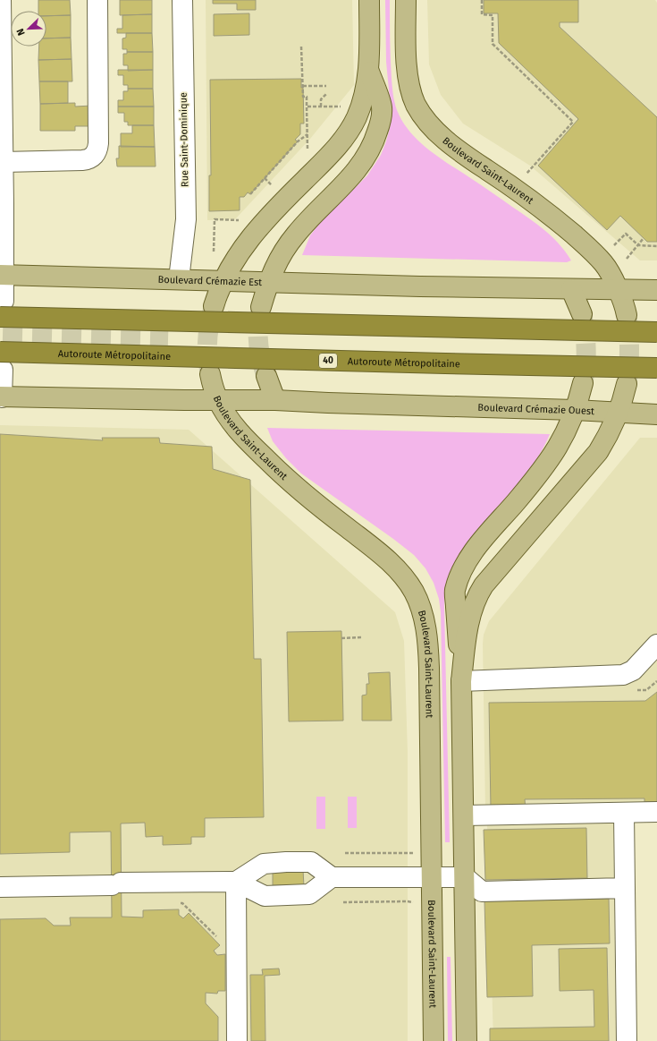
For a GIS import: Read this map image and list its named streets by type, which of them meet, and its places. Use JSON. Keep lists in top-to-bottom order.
{
  "streets": {
    "highway": ["Autoroute Métropolitaine", "40"],
    "main road": ["Boulevard Saint-Laurent", "Boulevard Crémazie Est", "Boulevard Crémazie Ouest"],
    "street": ["Rue Saint-Dominique"]
  },
  "crossings": [
    ["Rue Saint-Dominique", "Boulevard Crémazie Est"]
  ],
  "north": "bottom left"
}
